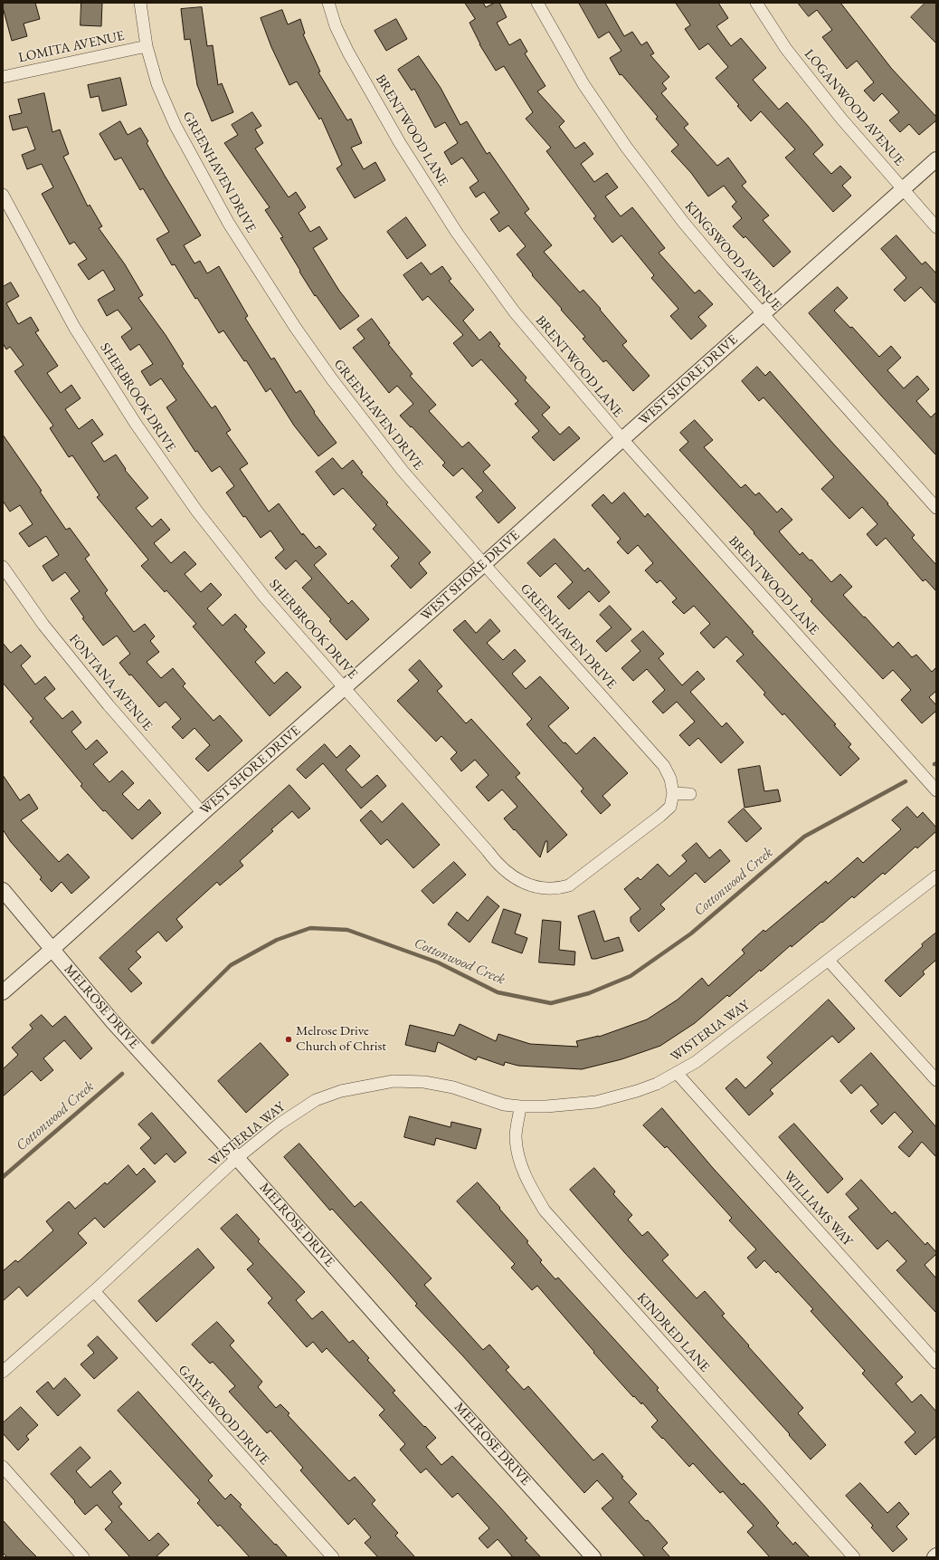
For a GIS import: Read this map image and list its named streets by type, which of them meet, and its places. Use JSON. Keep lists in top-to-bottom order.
{
  "streets": {
    "street": [
      "LOMITA AVENUE",
      "LOGANWOOD AVENUE",
      "BRENTWOOD LANE",
      "GREENHAVEN DRIVE",
      "KINGSWOOD AVENUE",
      "WEST SHORE DRIVE",
      "SHERBROOK DRIVE",
      "FONTANA AVENUE",
      "MELROSE DRIVE",
      "WISTERIA WAY",
      "WILLIAMS WAY",
      "KINDRED LANE",
      "GAYLEWOOD DRIVE"
    ]
  },
  "crossings": [
    ["LOMITA AVENUE", "GREENHAVEN DRIVE"],
    ["LOGANWOOD AVENUE", "WEST SHORE DRIVE"],
    ["BRENTWOOD LANE", "WEST SHORE DRIVE"],
    ["GREENHAVEN DRIVE", "WEST SHORE DRIVE"],
    ["GREENHAVEN DRIVE", "SHERBROOK DRIVE"],
    ["KINGSWOOD AVENUE", "WEST SHORE DRIVE"],
    ["WEST SHORE DRIVE", "SHERBROOK DRIVE"],
    ["WEST SHORE DRIVE", "FONTANA AVENUE"],
    ["WEST SHORE DRIVE", "MELROSE DRIVE"],
    ["MELROSE DRIVE", "WISTERIA WAY"],
    ["WISTERIA WAY", "WILLIAMS WAY"],
    ["WISTERIA WAY", "KINDRED LANE"],
    ["WISTERIA WAY", "GAYLEWOOD DRIVE"]
  ],
  "water": ["Cottonwood Creek"],
  "places": ["Melrose Drive Church of Christ"]
}
